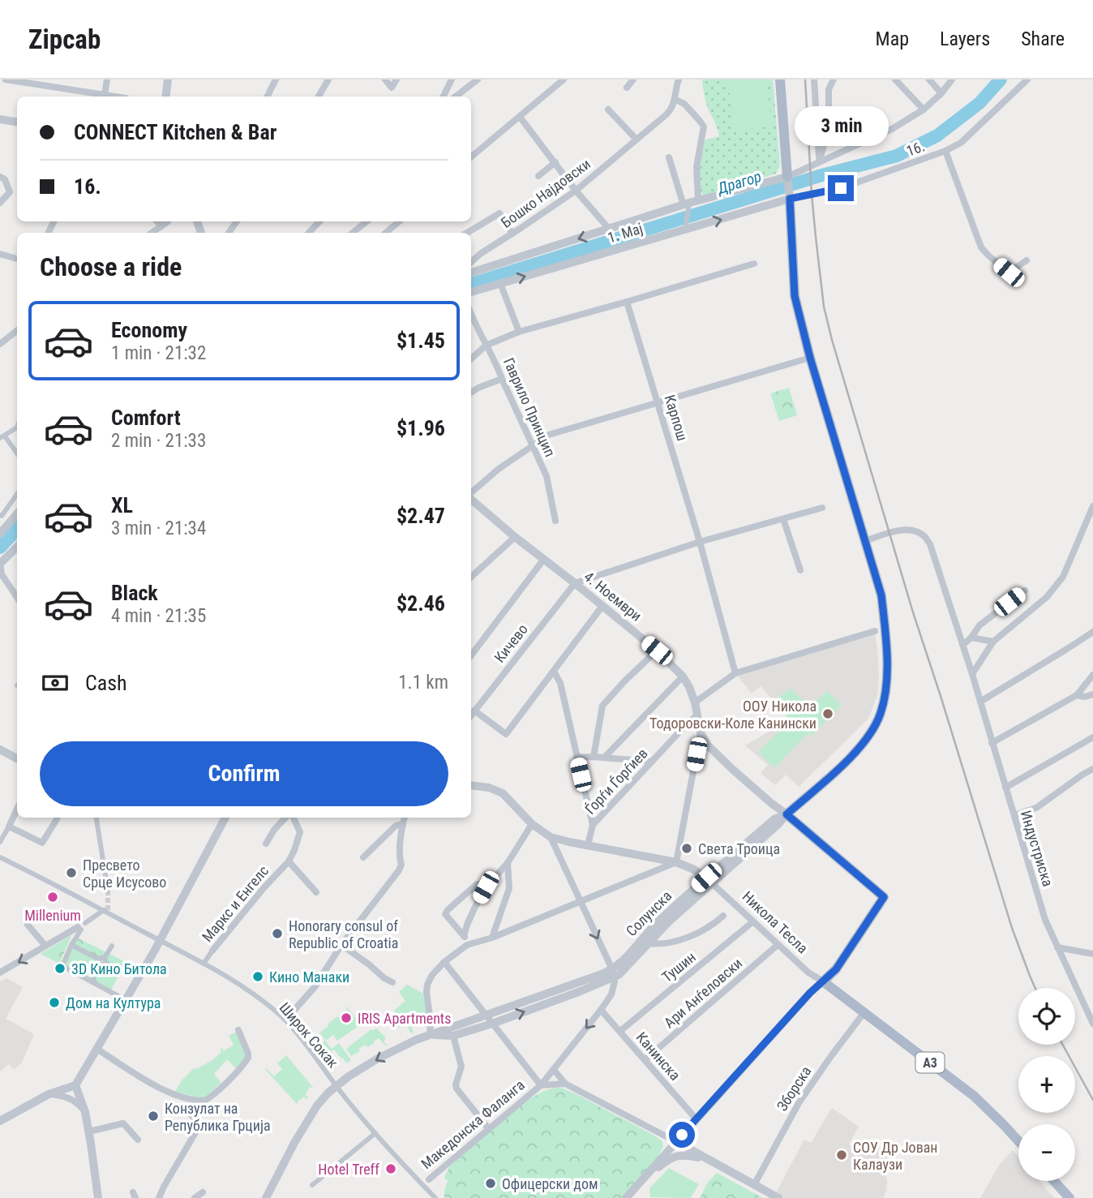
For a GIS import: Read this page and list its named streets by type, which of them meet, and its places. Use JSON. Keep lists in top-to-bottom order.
{
  "streets": {
    "main road": ["4. Ноември", "Никола Тесла", "A3"],
    "street": [
      "16.",
      "Бошко Најдовски",
      "1. Мај",
      "Гаврило Принцип",
      "Карпош",
      "Кичево",
      "Ѓорѓи Ѓорѓиев",
      "Индустриска",
      "Маркс и Енгелс",
      "Солунска",
      "Тушин",
      "Ари Анѓеловски",
      "Широк Сокак",
      "Канинска",
      "Зборска",
      "Македонска Фаланга"
    ]
  },
  "crossings": [
    ["16.", "1. Мај"],
    ["4. Ноември", "Кичево"],
    ["4. Ноември", "Ѓорѓи Ѓорѓиев"],
    ["4. Ноември", "Солунска"],
    ["4. Ноември", "Никола Тесла"],
    ["Ѓорѓи Ѓорѓиев", "Никола Тесла"],
    ["Маркс и Енгелс", "Широк Сокак"],
    ["Солунска", "Никола Тесла"],
    ["Солунска", "Широк Сокак"],
    ["Солунска", "Македонска Фаланга"],
    ["Никола Тесла", "Тушин"],
    ["Никола Тесла", "Ари Анѓеловски"],
    ["Никола Тесла", "Зборска"],
    ["Тушин", "Канинска"],
    ["Ари Анѓеловски", "Канинска"],
    ["Широк Сокак", "Македонска Фаланга"],
    ["Канинска", "Македонска Фаланга"]
  ],
  "water": ["Драгор"],
  "places": [
    "ООУ Никола Тодоровски-Коле Канински",
    "Света Троица",
    "Пресвето Срце Исусово",
    "Millenium",
    "Honorary consul of Republic of Croatia",
    "3D Кино Битола",
    "Кино Манаки",
    "Дом на Култура",
    "IRIS Apartments",
    "Конзулат на Република Грција",
    "СОУ Др Јован Калаузи",
    "Hotel Treff",
    "Офицерски дом"
  ],
  "page": {
    "header": "Zipcab",
    "nav": ["Map", "Layers", "Share"],
    "banner": ["CONNECT Kitchen & Bar", "16."],
    "bubble": "3 min",
    "heading": "Choose a ride",
    "list": [
      {
        "name": "Economy",
        "note": "1 min · 21:32",
        "value": "$1.45"
      },
      {
        "name": "Comfort",
        "note": "2 min · 21:33",
        "value": "$1.96"
      },
      {
        "name": "XL",
        "note": "3 min · 21:34",
        "value": "$2.47"
      },
      {
        "name": "Black",
        "note": "4 min · 21:35",
        "value": "$2.46"
      }
    ],
    "pay": ["Cash", "1.1 km"],
    "buttons": "Confirm",
    "map_buttons": ["+", "−"]
  }
}
